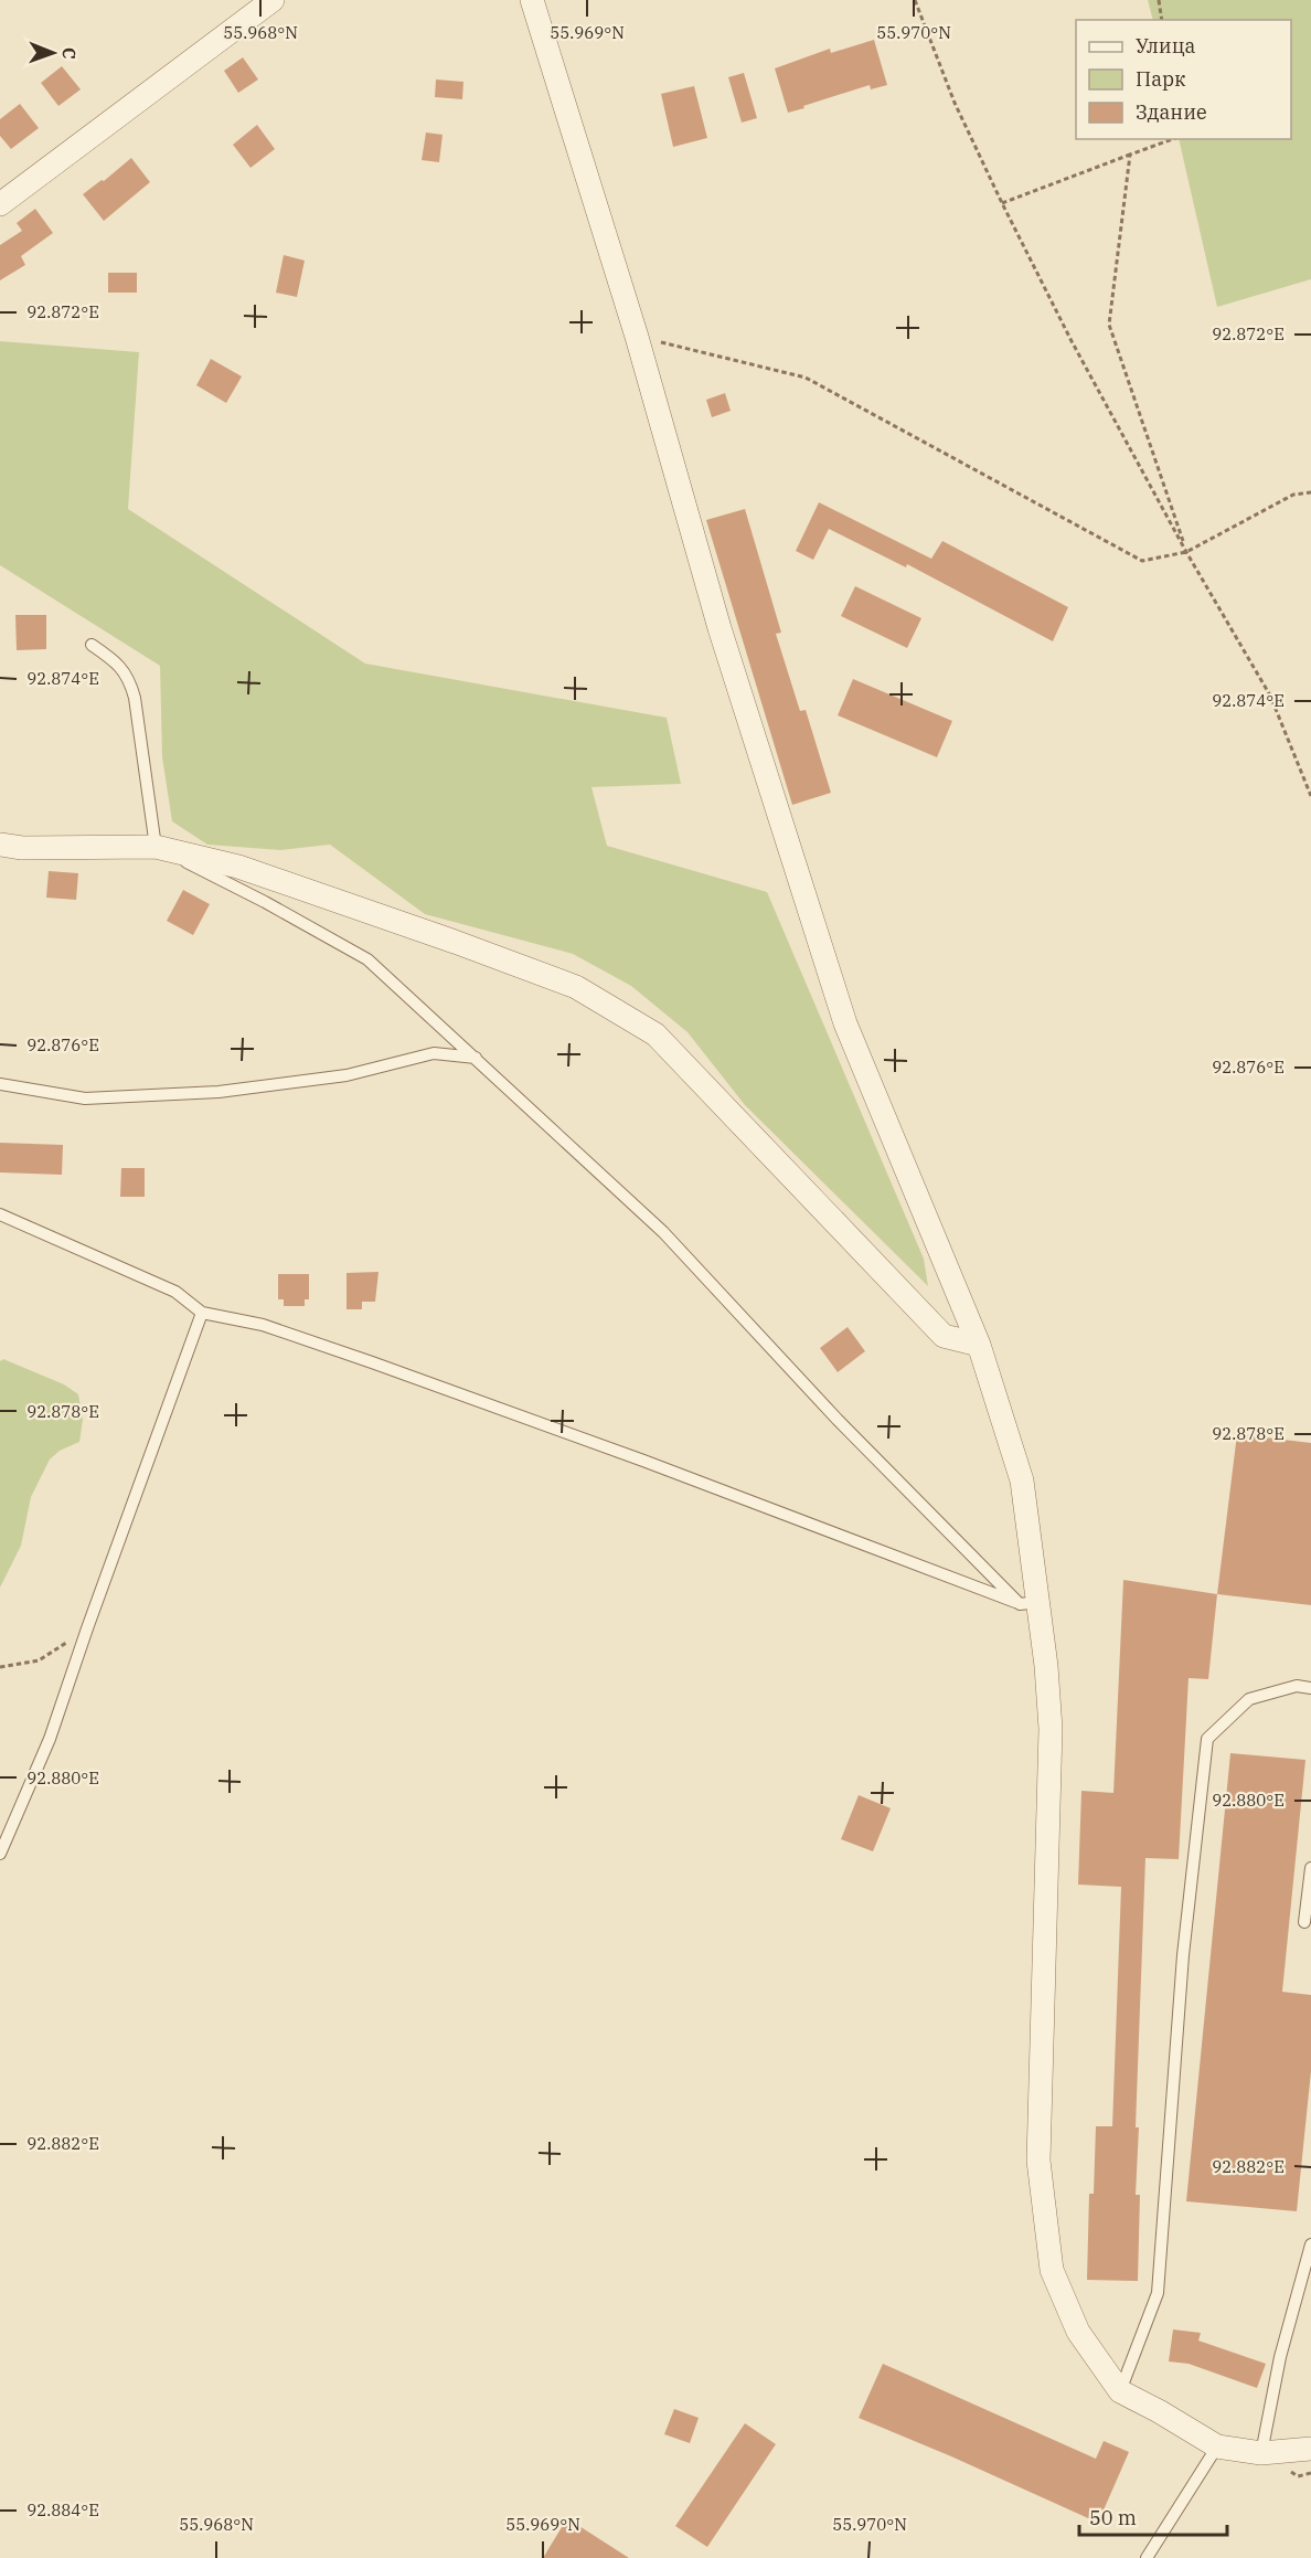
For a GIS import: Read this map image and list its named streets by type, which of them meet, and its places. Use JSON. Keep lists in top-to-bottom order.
{
  "legend": ["Улица", "Парк", "Здание"],
  "scale_bar": "50 m",
  "north": "right",
  "coordinates": [
    "55.968°N",
    "55.969°N",
    "55.970°N",
    "92.872°E",
    "92.874°E",
    "92.876°E",
    "92.878°E",
    "92.880°E",
    "92.882°E",
    "92.884°E"
  ]
}
